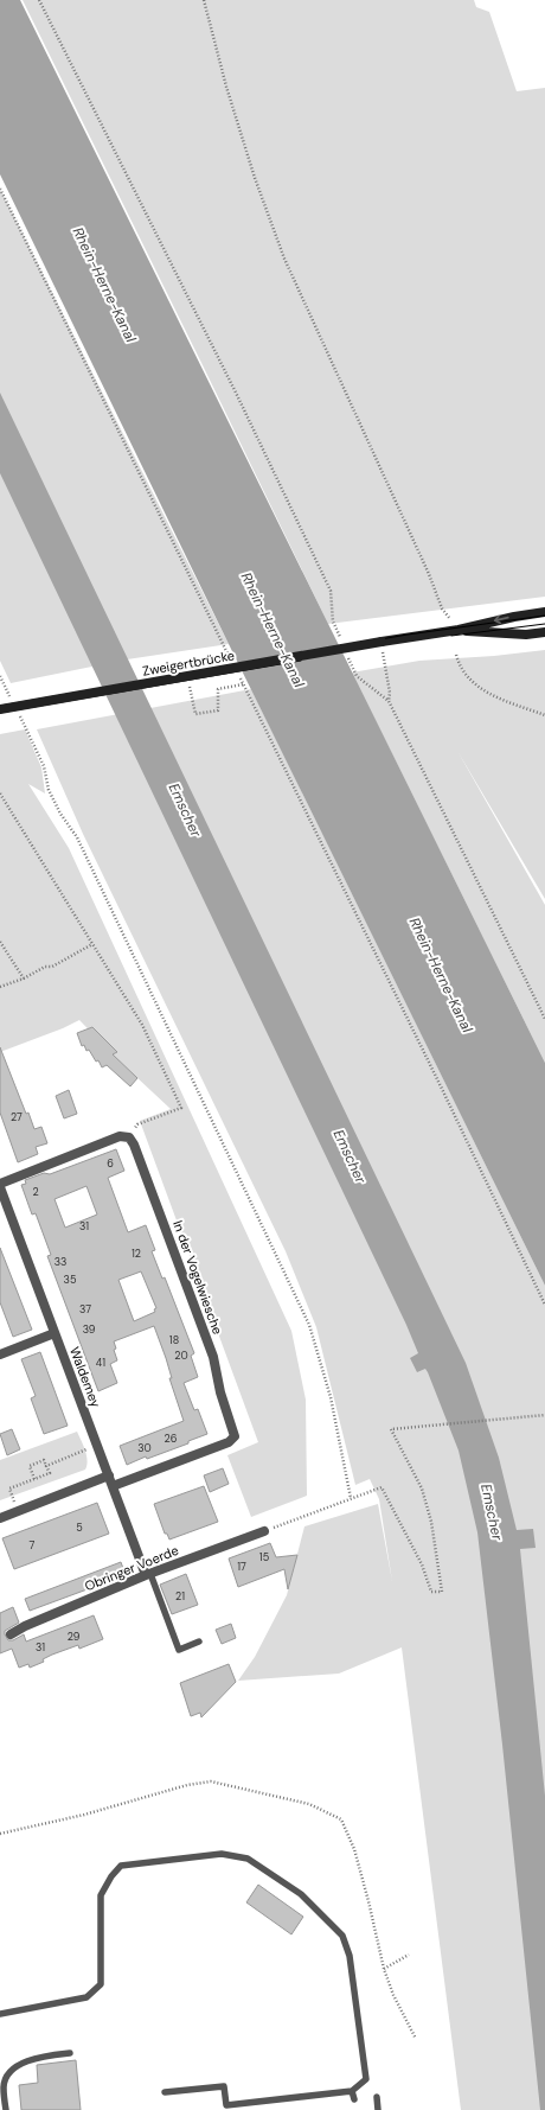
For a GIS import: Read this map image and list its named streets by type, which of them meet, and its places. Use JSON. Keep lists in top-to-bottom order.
{
  "streets": {
    "main road": ["Zweigertbrücke"],
    "street": ["In der Vogelwiesche", "Waldemey", "Obringer Voerde"]
  },
  "crossings": [
    ["In der Vogelwiesche", "Waldemey"],
    ["Waldemey", "Obringer Voerde"]
  ],
  "water": ["Rhein-Herne-Kanal", "Emscher"],
  "house_numbers": [
    "27",
    "6",
    "2",
    "31",
    "12",
    "33",
    "35",
    "37",
    "39",
    "18",
    "20",
    "41",
    "26",
    "30",
    "5",
    "7",
    "15",
    "17",
    "21",
    "29",
    "31"
  ]
}
